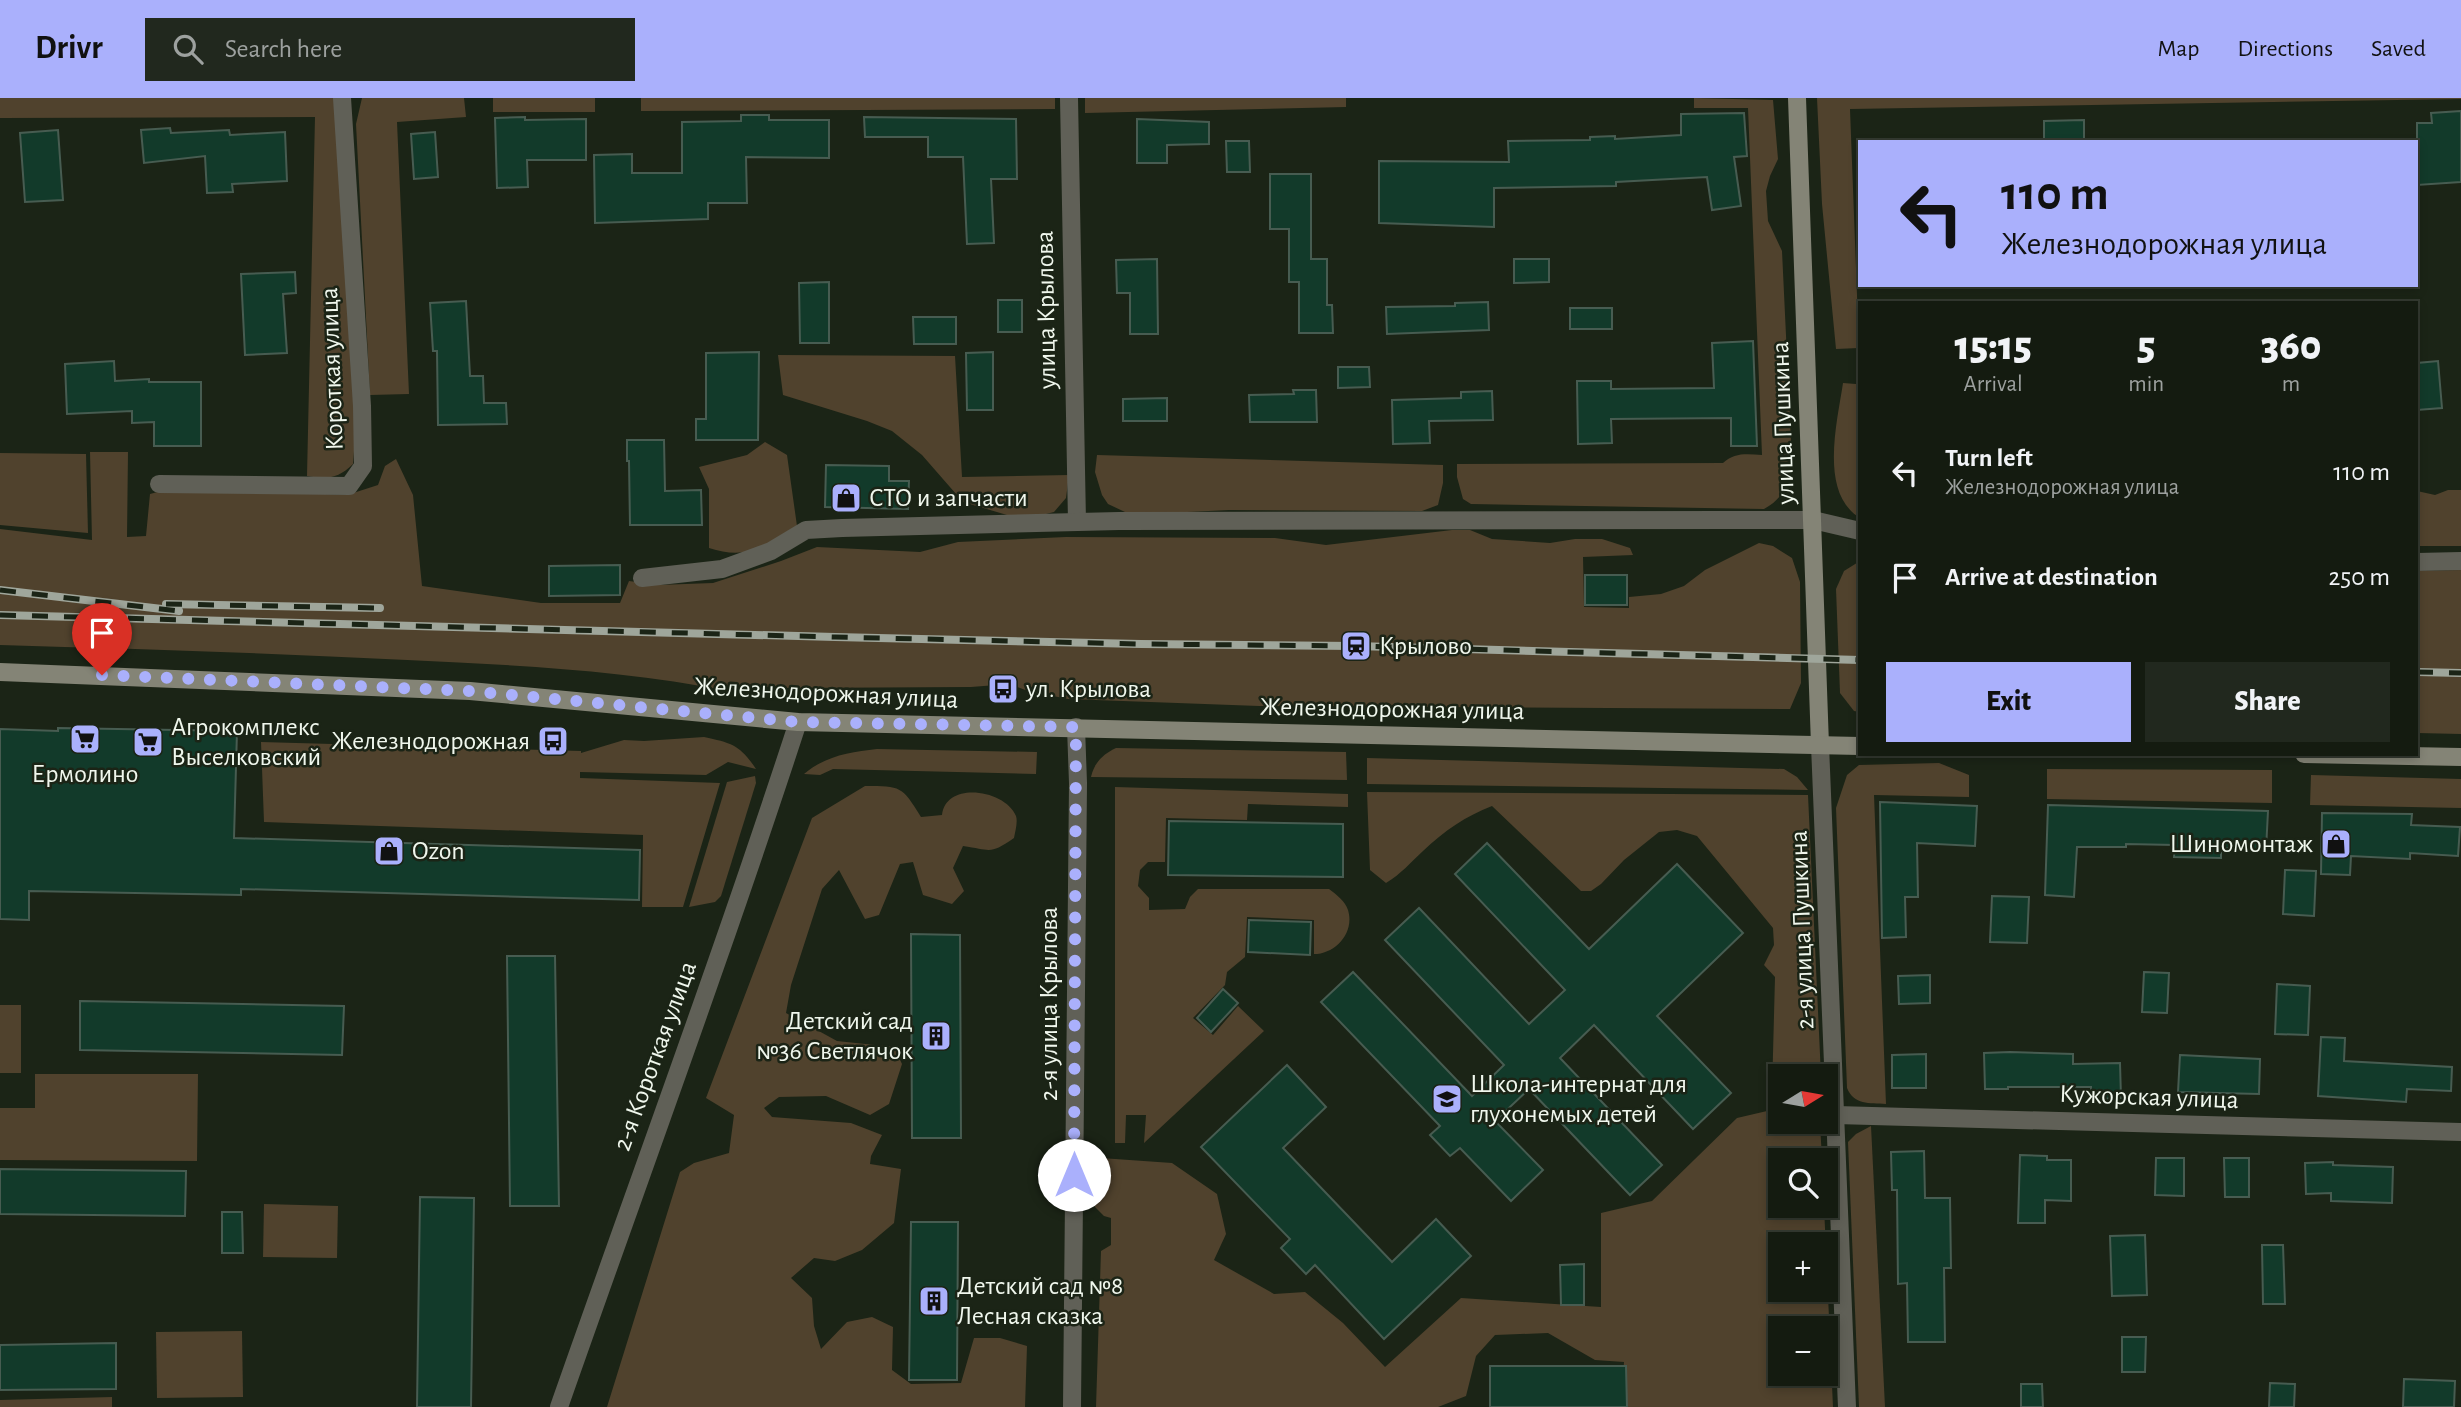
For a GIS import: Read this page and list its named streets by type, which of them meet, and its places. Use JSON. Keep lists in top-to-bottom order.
{
  "streets": {
    "main road": ["улица Пушкина", "Железнодорожная улица"],
    "street": [
      "улица Крылова",
      "Короткая улица",
      "2-я улица Пушкина",
      "2-я улица Крылова",
      "2-я Короткая улица",
      "Кужорская улица"
    ]
  },
  "crossings": [
    ["улица Пушкина", "Железнодорожная улица"],
    ["улица Пушкина", "2-я улица Пушкина"],
    ["Железнодорожная улица", "2-я улица Пушкина"],
    ["Железнодорожная улица", "2-я улица Крылова"],
    ["Железнодорожная улица", "2-я Короткая улица"]
  ],
  "places": {
    "shop": ["СТО и запчасти", "Шиномонтаж", "Ozon"],
    "station": ["Крылово"],
    "bus stop": ["ул. Крылова", "Железнодорожная"],
    "supermarket": ["Ермолино", "Агрокомплекс Выселковский"],
    "building": ["Детский сад №36 Светлячок", "Детский сад №8 Лесная сказка"],
    "school or university": ["Школа-интернат для глухонемых детей"]
  },
  "north": "right",
  "page": {
    "header": "Drivr",
    "search": "Search here",
    "nav": ["Map", "Directions", "Saved"],
    "turn": ["110 m", "Железнодорожная улица"],
    "eta": [
      "15:15",
      "Arrival",
      "5",
      "min",
      "360",
      "m"
    ],
    "list": [
      {
        "name": "Turn left",
        "note": "Железнодорожная улица",
        "value": "110 m"
      },
      {
        "name": "Arrive at destination",
        "value": "250 m"
      }
    ],
    "buttons": ["Exit", "Share"],
    "map_buttons": ["+", "−"]
  }
}
